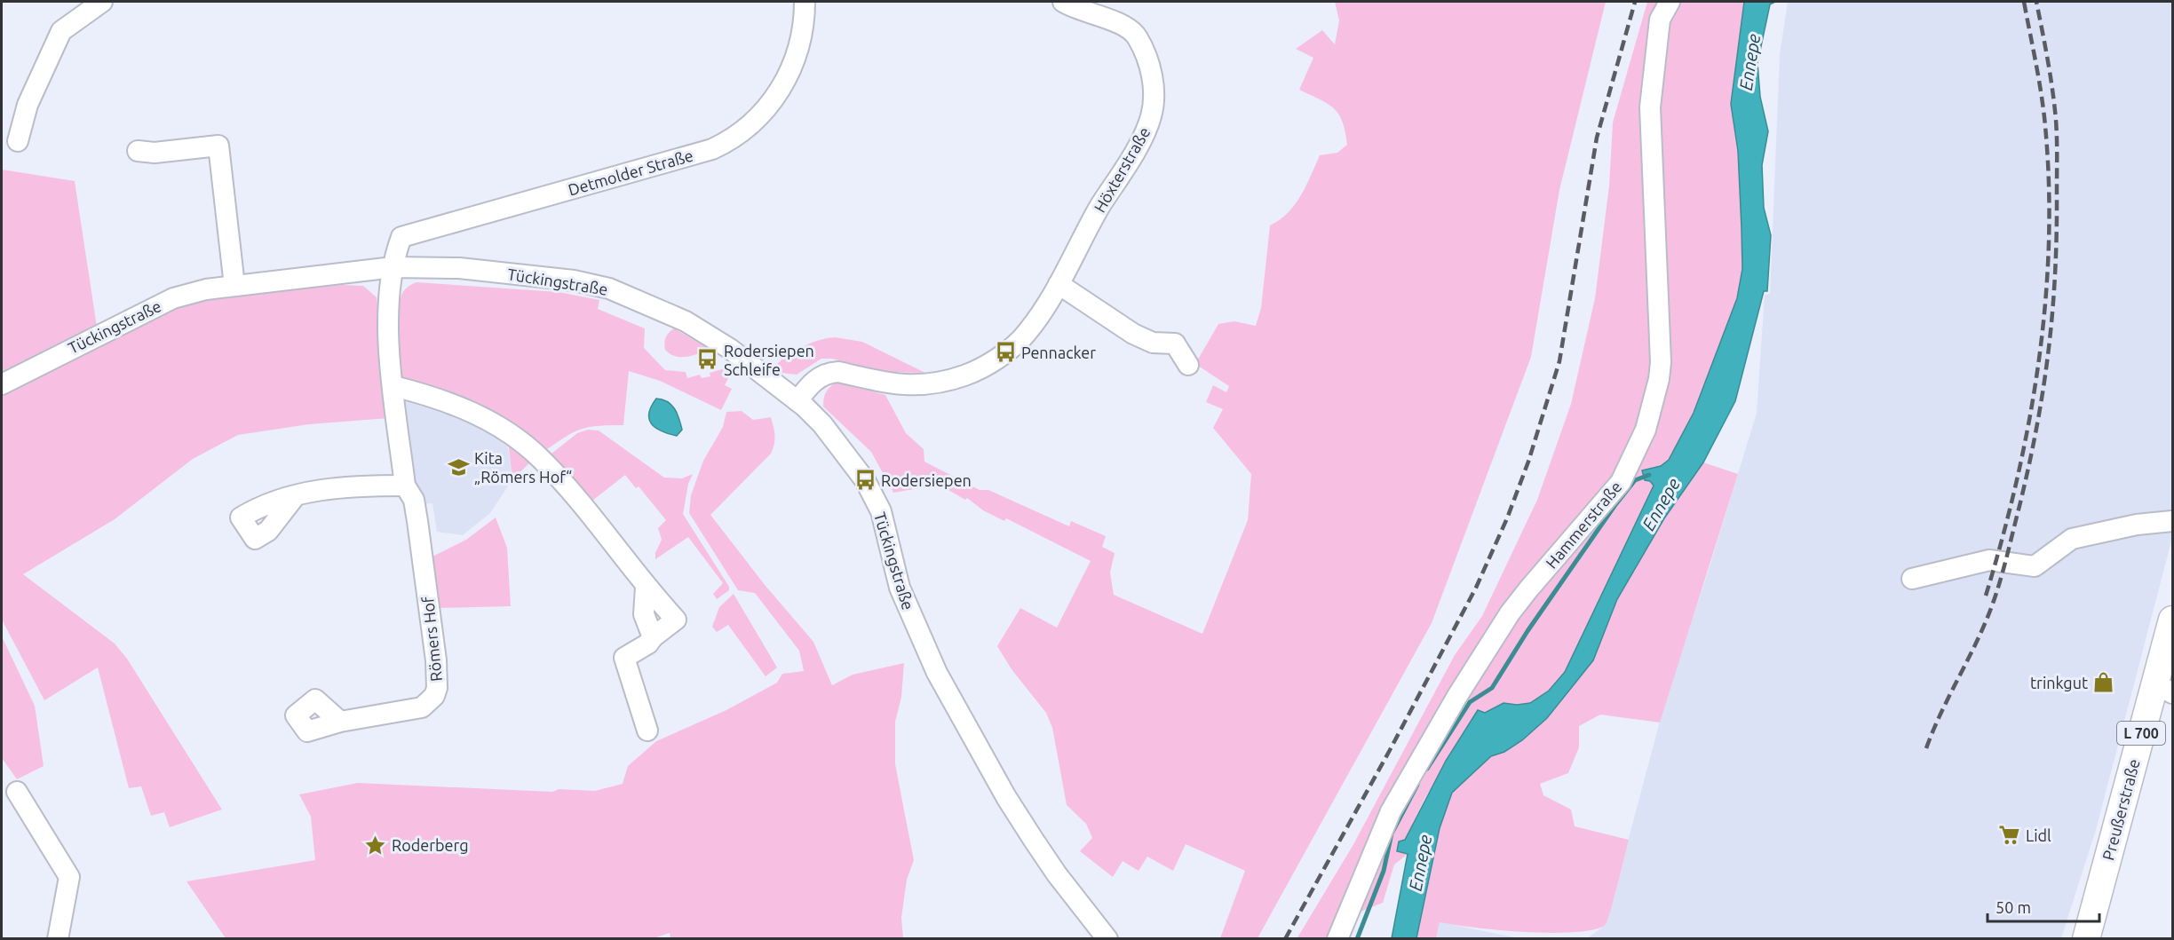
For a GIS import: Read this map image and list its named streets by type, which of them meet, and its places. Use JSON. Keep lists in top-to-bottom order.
{
  "streets": {
    "main road": ["L 700", "Preußerstraße"],
    "street": [
      "Höxterstraße",
      "Detmolder Straße",
      "Tückingstraße",
      "Hammerstraße",
      "Römers Hof"
    ]
  },
  "crossings": [
    ["Höxterstraße", "Tückingstraße"],
    ["Detmolder Straße", "Tückingstraße"],
    ["Detmolder Straße", "Römers Hof"],
    ["Tückingstraße", "Römers Hof"]
  ],
  "water": ["Ennepe"],
  "places": {
    "bus stop": ["Pennacker", "Rodersiepen Schleife", "Rodersiepen"],
    "school or university": ["Kita „Römers Hof“"],
    "shop": ["trinkgut"],
    "supermarket": ["Lidl"],
    "place": ["Roderberg"]
  },
  "scale_bar": "50 m"
}
